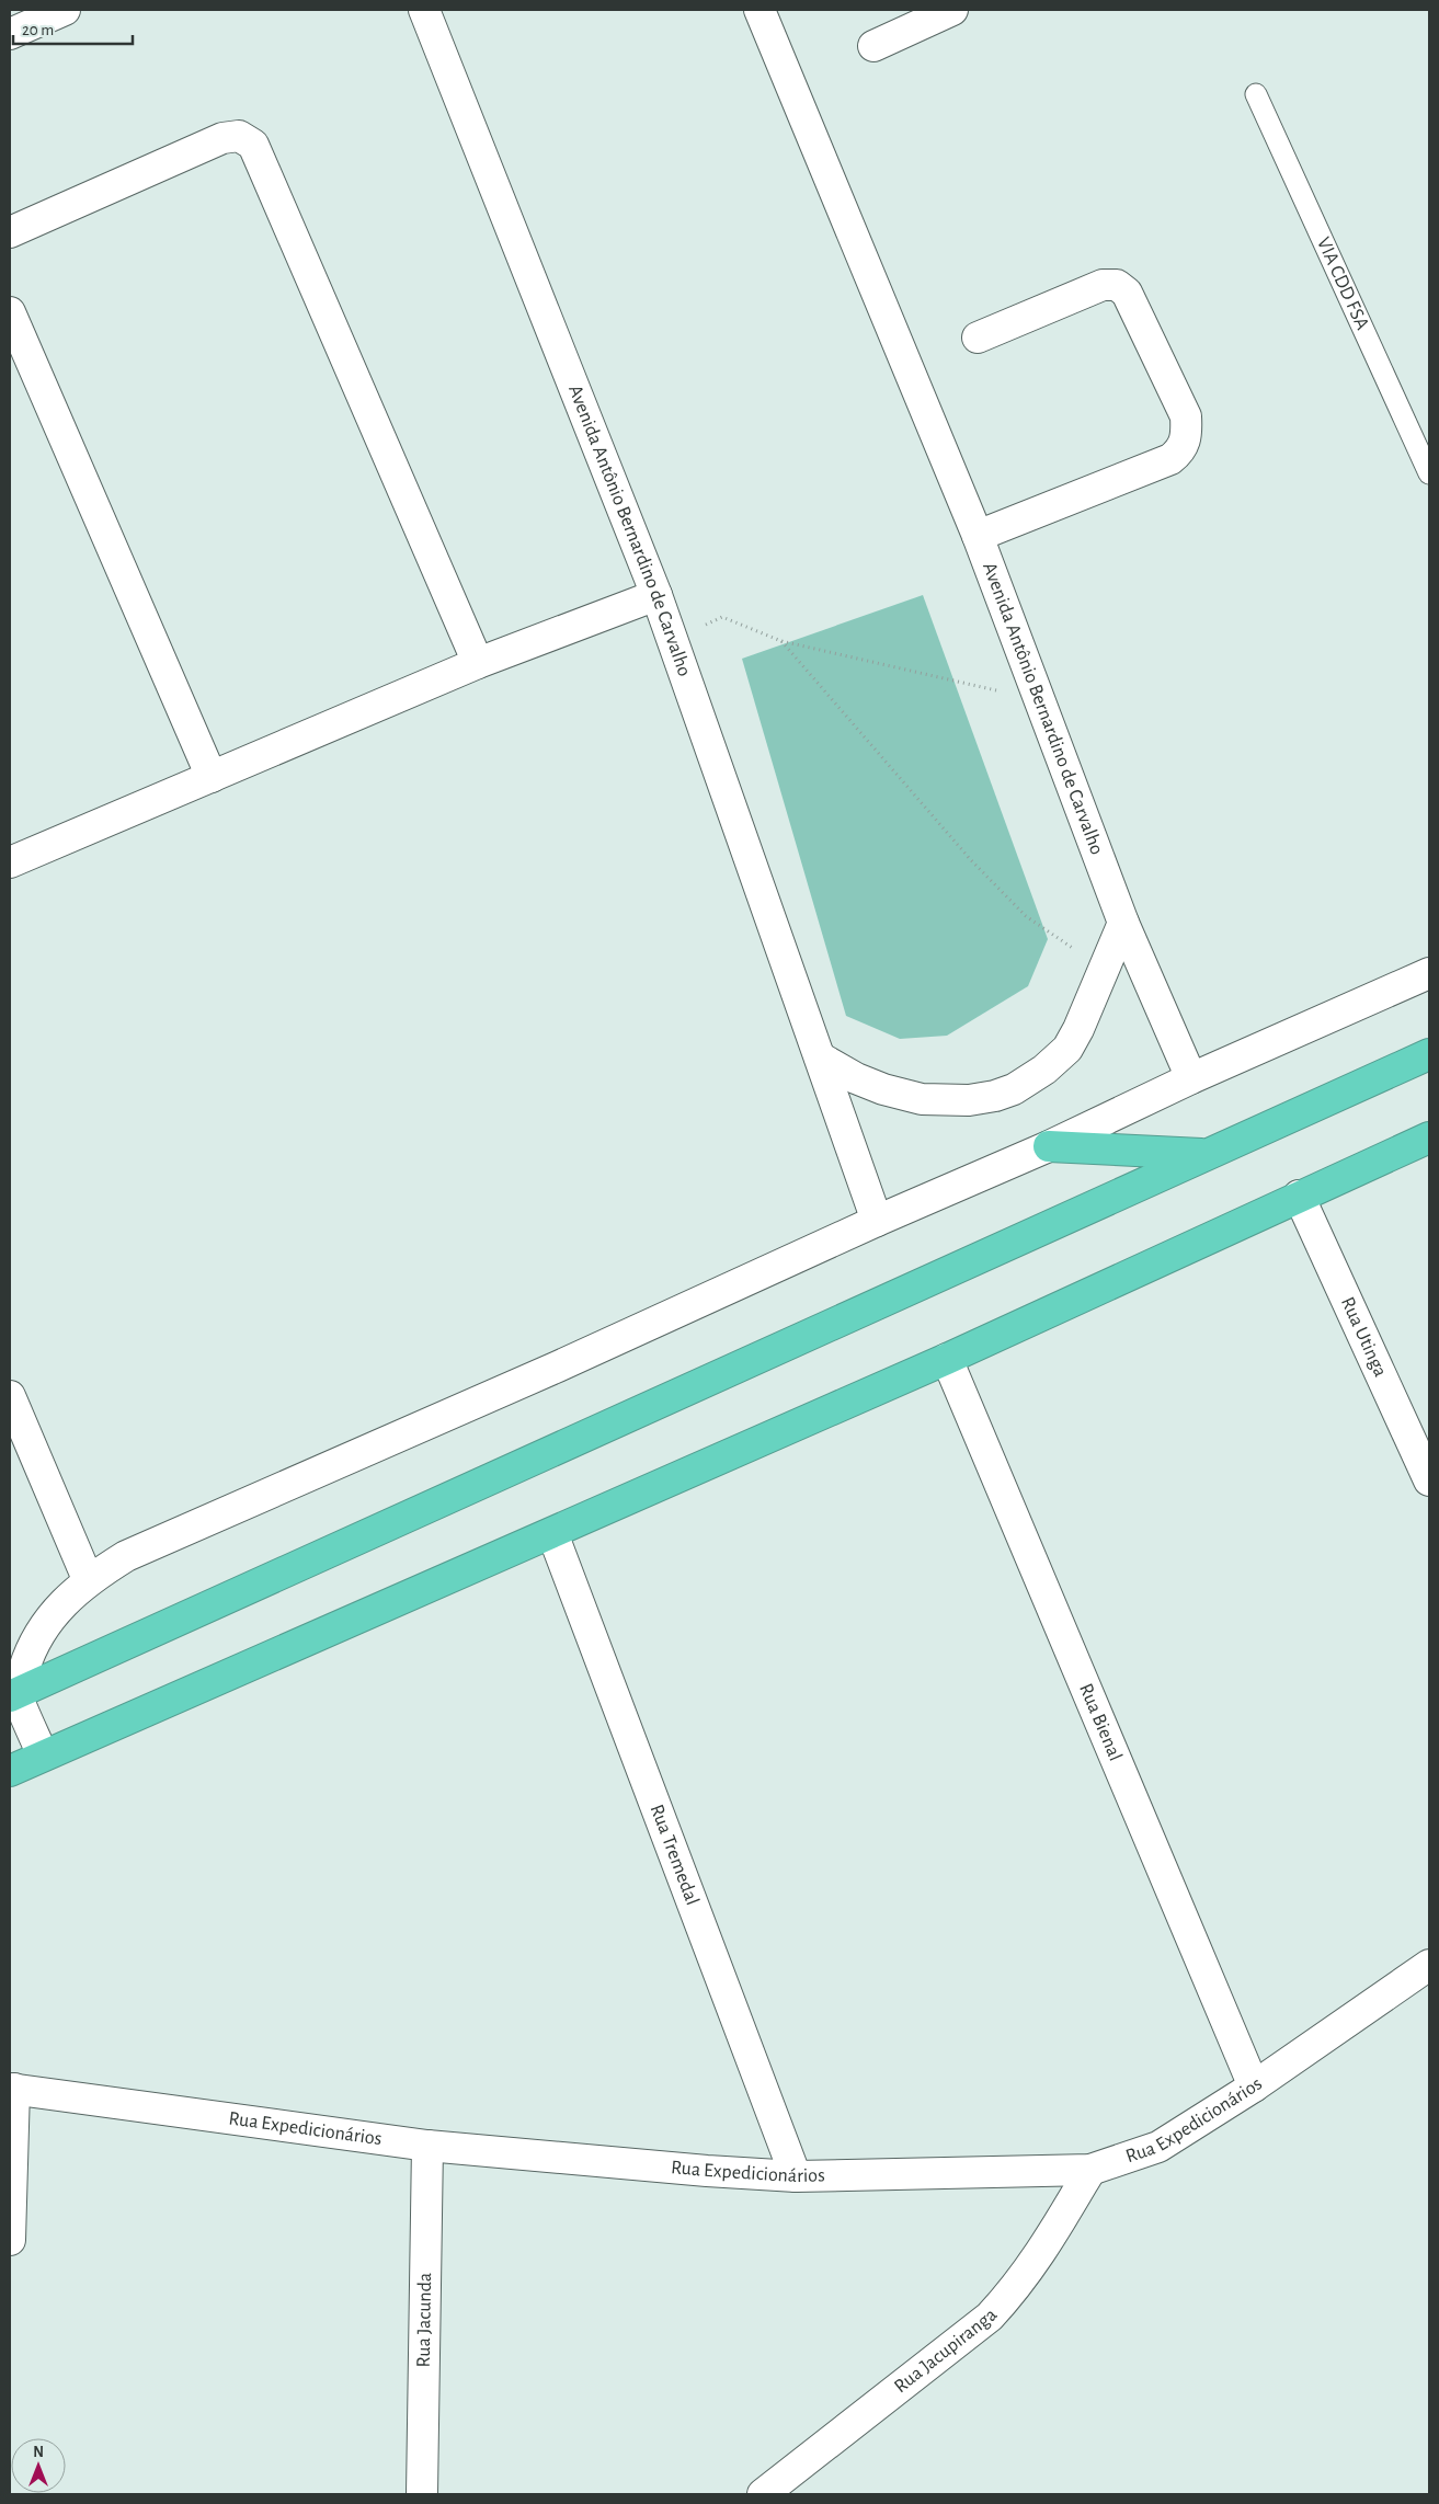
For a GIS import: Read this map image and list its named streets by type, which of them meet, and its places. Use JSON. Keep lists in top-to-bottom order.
{
  "streets": {
    "street": [
      "Avenida Antônio Bernardino de Carvalho",
      "Rua Utinga",
      "Rua Bienal",
      "Rua Tremedal",
      "Rua Expedicionários",
      "Rua Jacunda",
      "Rua Jacupiranga"
    ],
    "lane": ["VIA CDD FSA"]
  },
  "crossings": [
    ["Rua Bienal", "Rua Expedicionários"],
    ["Rua Tremedal", "Rua Expedicionários"],
    ["Rua Expedicionários", "Rua Jacunda"],
    ["Rua Expedicionários", "Rua Jacupiranga"]
  ],
  "scale_bar": "20 m",
  "north": "top"
}
